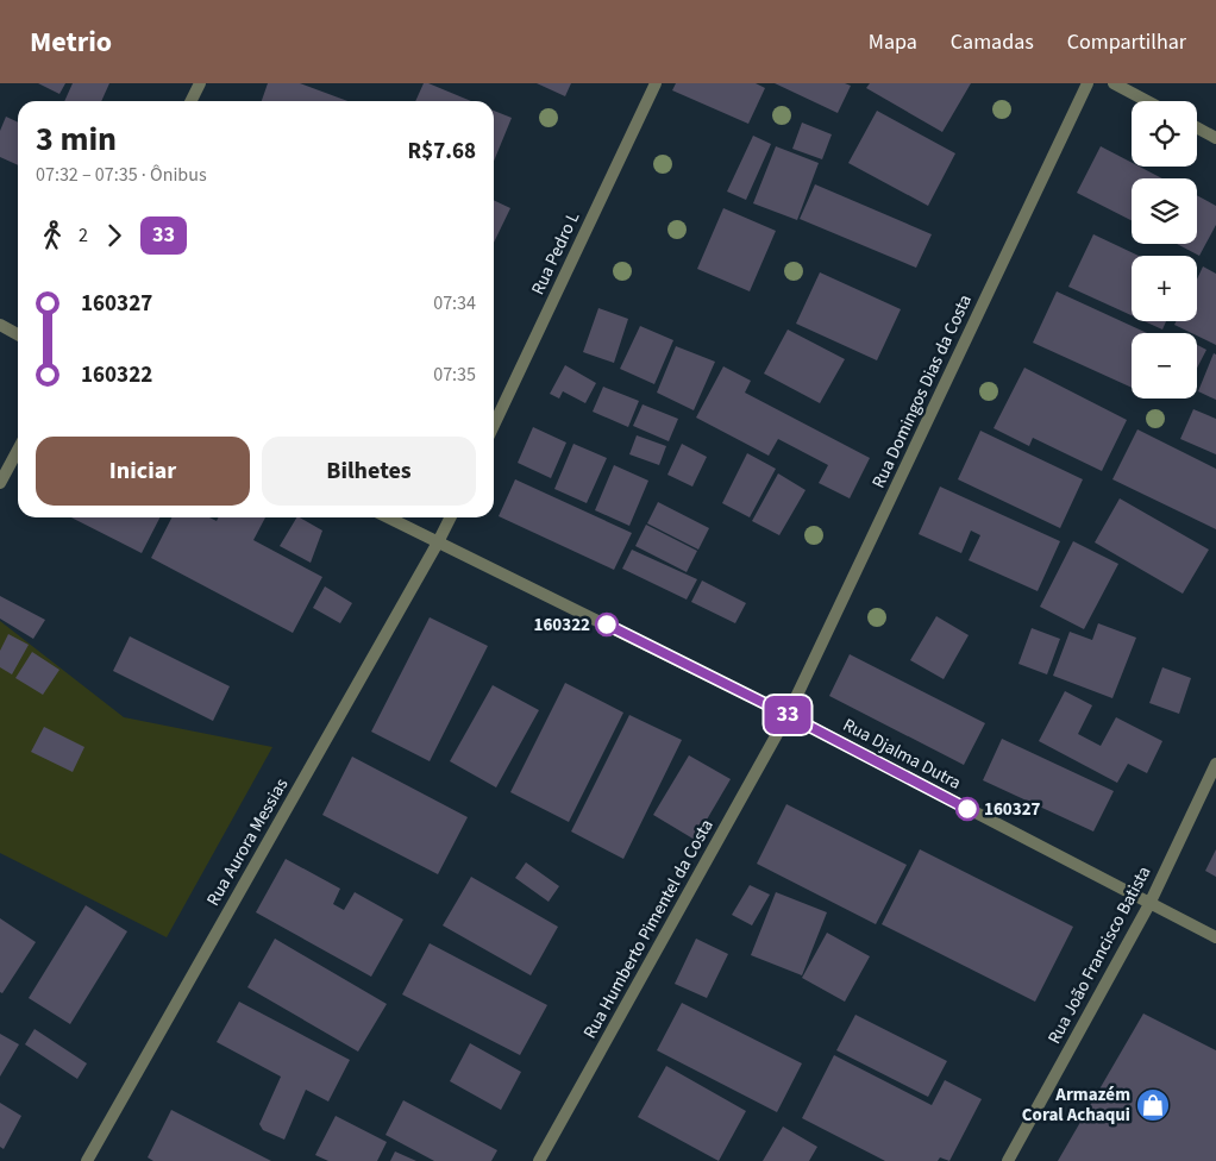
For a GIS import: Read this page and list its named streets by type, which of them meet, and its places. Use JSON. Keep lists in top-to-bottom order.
{
  "streets": {
    "street": [
      "Rua Pedro L",
      "Rua Domingos Dias da Costa",
      "Rua Djalma Dutra",
      "Rua Aurora Messias",
      "Rua Humberto Pimentel da Costa",
      "Rua João Francisco Batista"
    ]
  },
  "crossings": [
    ["Rua Domingos Dias da Costa", "Rua Djalma Dutra"],
    ["Rua Domingos Dias da Costa", "Rua Humberto Pimentel da Costa"],
    ["Rua Djalma Dutra", "Rua Aurora Messias"],
    ["Rua Djalma Dutra", "Rua Humberto Pimentel da Costa"],
    ["Rua Djalma Dutra", "Rua João Francisco Batista"]
  ],
  "places": {
    "other": ["160322", "160327"],
    "shop": ["Armazém Coral Achaqui"]
  },
  "lines": ["bus line 33"],
  "page": {
    "header": "Metrio",
    "nav": ["Mapa", "Camadas", "Compartilhar"],
    "on_map": "33",
    "map_buttons": ["+", "−"],
    "heading": ["3 min", "07:32 – 07:35 · Ônibus", "R$7.68"],
    "legs": ["2", "33"],
    "list": [
      {
        "name": "160327",
        "value": "07:34"
      },
      {
        "name": "160322",
        "value": "07:35"
      }
    ],
    "buttons": ["Iniciar", "Bilhetes"]
  }
}
